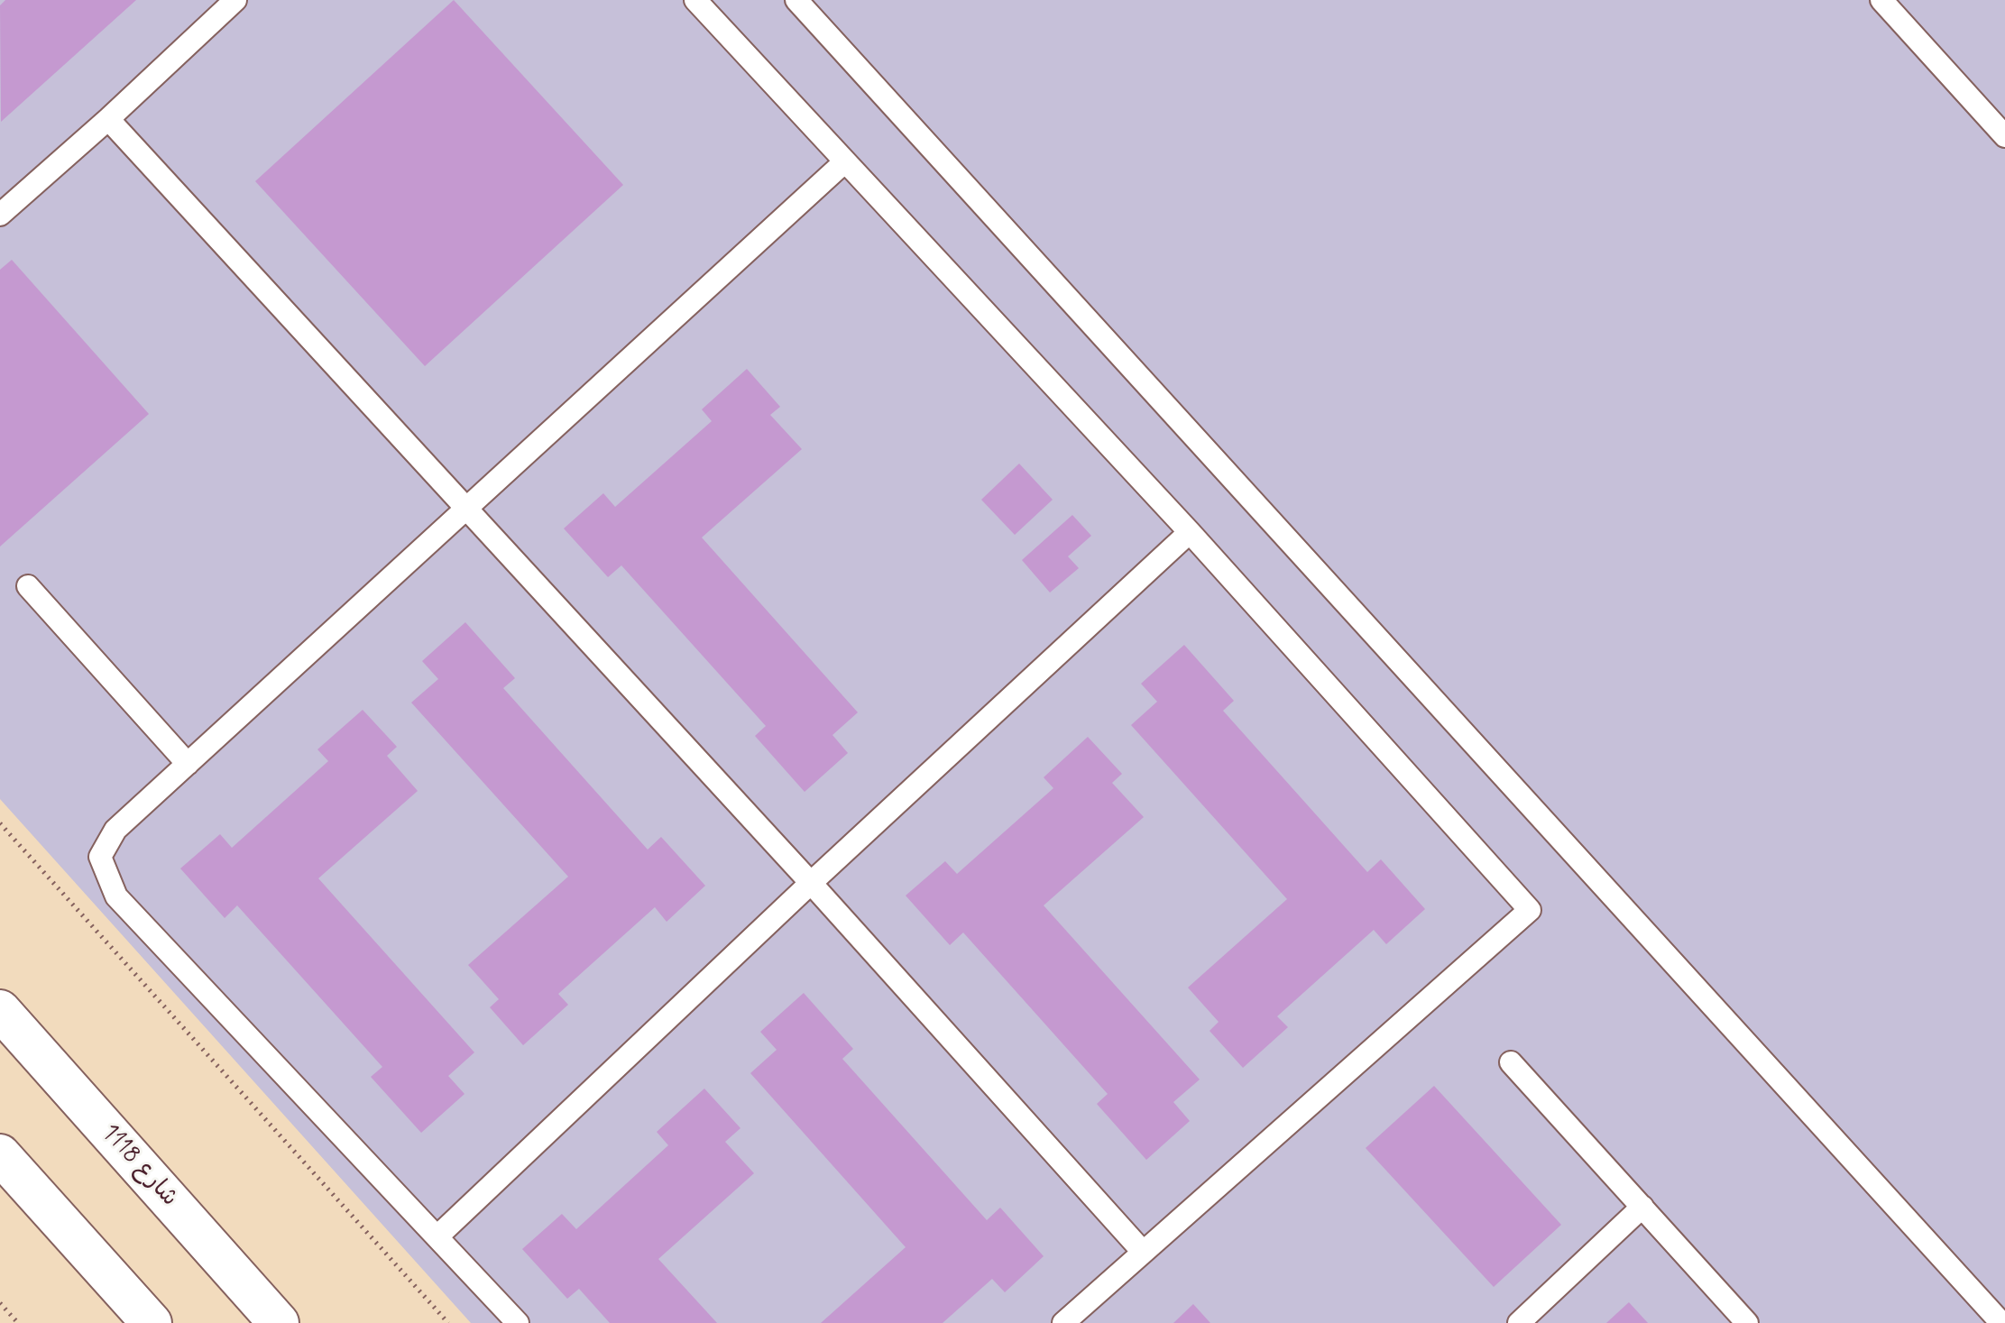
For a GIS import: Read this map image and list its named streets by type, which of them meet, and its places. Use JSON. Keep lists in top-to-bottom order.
{
  "streets": {
    "street": ["شارع 1118"]
  }
}
